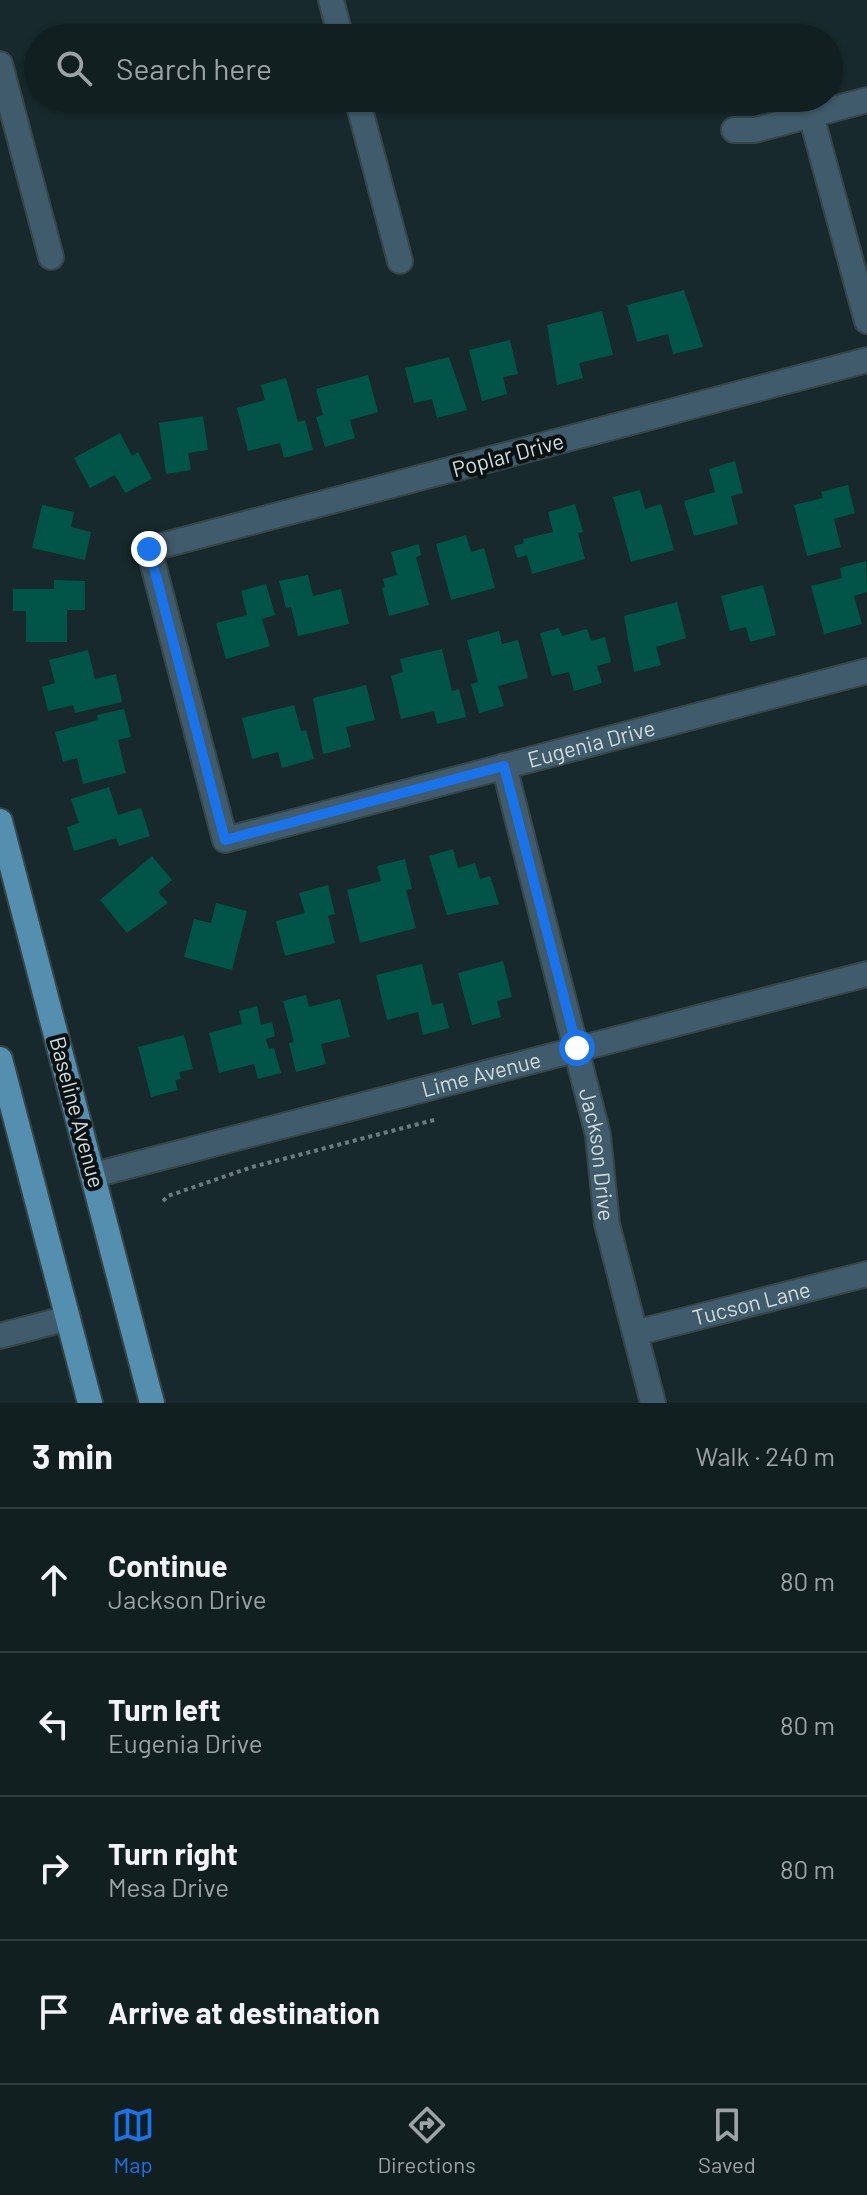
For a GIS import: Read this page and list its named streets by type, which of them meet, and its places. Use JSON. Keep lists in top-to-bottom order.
{
  "streets": {
    "main road": ["Baseline Avenue"],
    "street": [
      "Poplar Drive",
      "Eugenia Drive",
      "Lime Avenue",
      "Jackson Drive",
      "Tucson Lane"
    ]
  },
  "crossings": [
    ["Poplar Drive", "Eugenia Drive"],
    ["Eugenia Drive", "Jackson Drive"],
    ["Lime Avenue", "Baseline Avenue"],
    ["Lime Avenue", "Jackson Drive"],
    ["Jackson Drive", "Tucson Lane"]
  ],
  "page": {
    "search": "Search here",
    "heading": ["3 min", "Walk · 240 m"],
    "list": [
      ["Continue", "Jackson Drive", "80 m"],
      ["Turn left", "Eugenia Drive", "80 m"],
      ["Turn right", "Mesa Drive", "80 m"],
      "Arrive at destination"
    ],
    "nav": ["Map", "Directions", "Saved"]
  }
}
